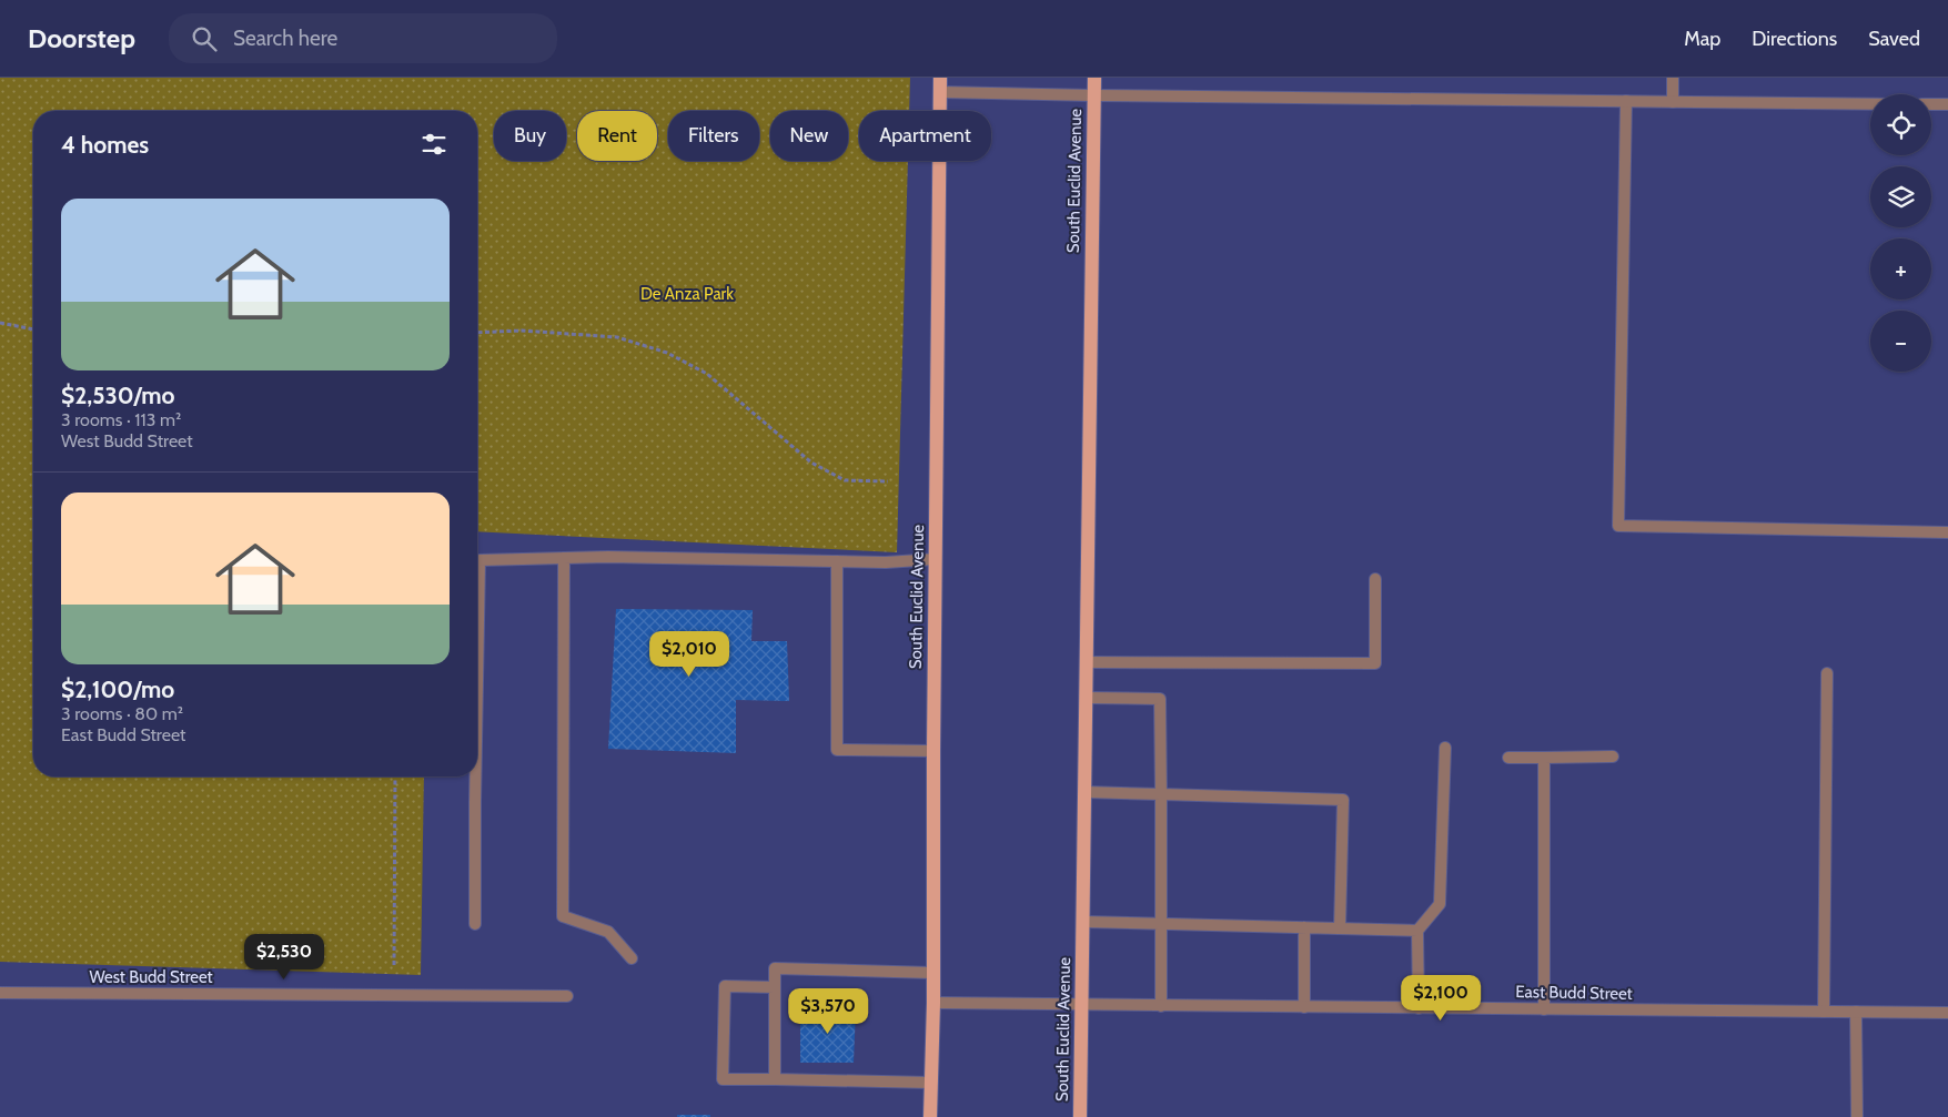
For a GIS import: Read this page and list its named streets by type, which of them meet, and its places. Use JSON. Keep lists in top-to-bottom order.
{
  "streets": {
    "main road": ["South Euclid Avenue"],
    "street": ["West Budd Street", "East Budd Street"]
  },
  "crossings": [
    ["South Euclid Avenue", "East Budd Street"]
  ],
  "parks": ["De Anza Park"],
  "page": {
    "header": "Doorstep",
    "search": "Search here",
    "nav": ["Map", "Directions", "Saved"],
    "map_buttons": ["+", "−"],
    "chip": [
      "Buy",
      "Rent",
      "Filters",
      "New",
      "Apartment"
    ],
    "heading": "4 homes",
    "list": [
      {
        "name": "$2,530/mo",
        "note": "3 rooms · 113 m² · West Budd Street"
      },
      {
        "name": "$2,100/mo",
        "note": "3 rooms · 80 m² · East Budd Street"
      }
    ],
    "price": [
      "$2,010",
      "$2,530",
      "$2,100",
      "$3,570"
    ]
  }
}
